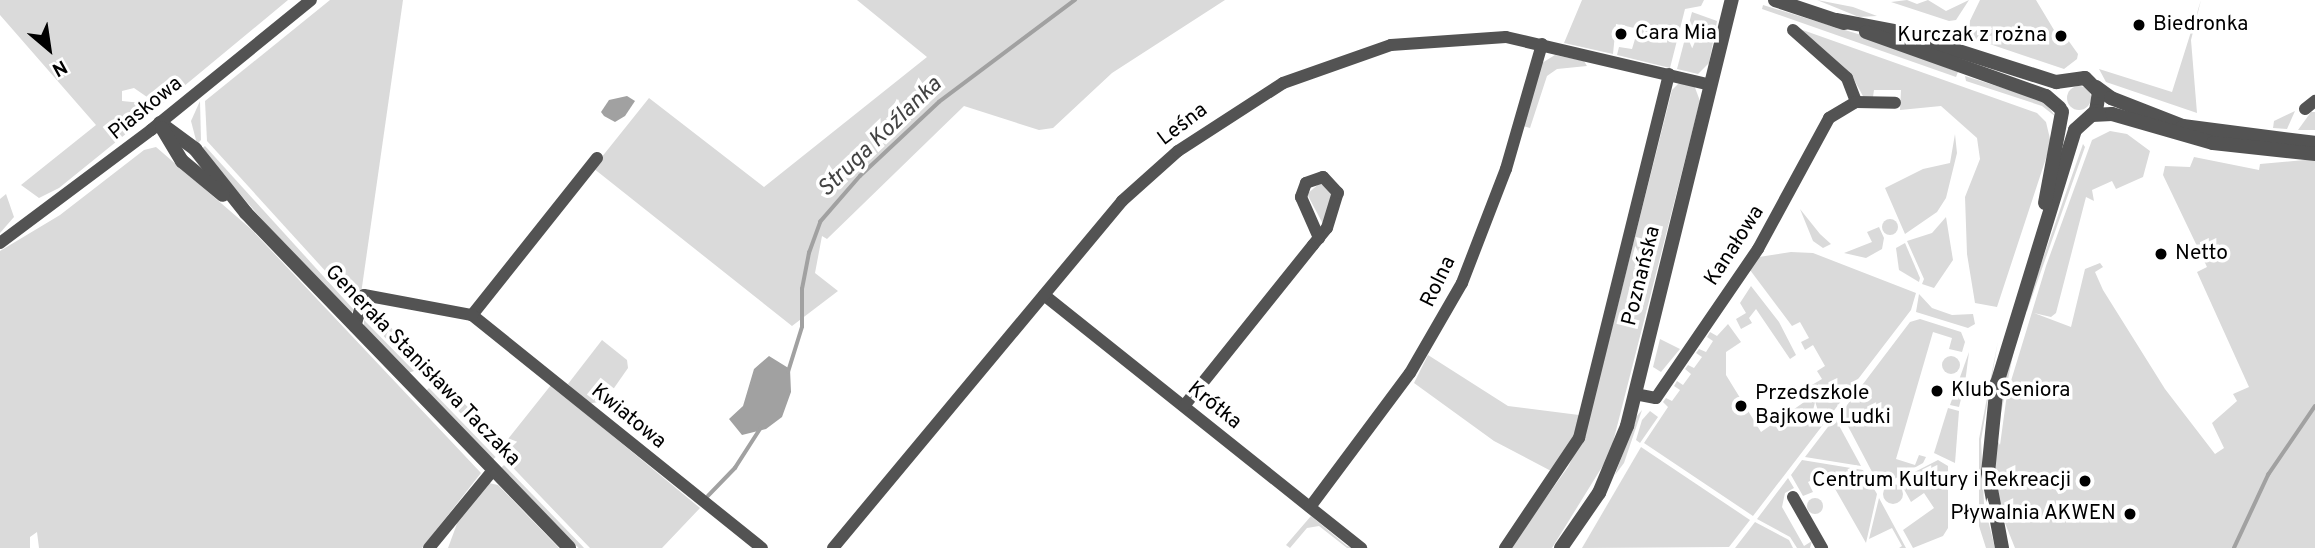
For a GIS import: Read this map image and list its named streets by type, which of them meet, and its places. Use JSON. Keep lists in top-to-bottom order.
{
  "streets": {
    "street": [
      "Piaskowa",
      "Leśna",
      "Kanałowa",
      "Poznańska",
      "Rolna",
      "Generała Stanisława Taczaka",
      "Krótka",
      "Kwiatowa"
    ]
  },
  "crossings": [
    ["Piaskowa", "Generała Stanisława Taczaka"],
    ["Leśna", "Poznańska"],
    ["Leśna", "Rolna"],
    ["Leśna", "Krótka"],
    ["Kanałowa", "Poznańska"],
    ["Rolna", "Krótka"],
    ["Generała Stanisława Taczaka", "Kwiatowa"]
  ],
  "water": ["Struga Koźlanka"],
  "places": [
    "Biedronka",
    "Cara Mia",
    "Kurczak z rożna",
    "Netto",
    "Klub Seniora",
    "Przedszkole Bajkowe Ludki",
    "Centrum Kultury i Rekreacji",
    "Pływalnia AKWEN"
  ],
  "north": "bottom right"
}
